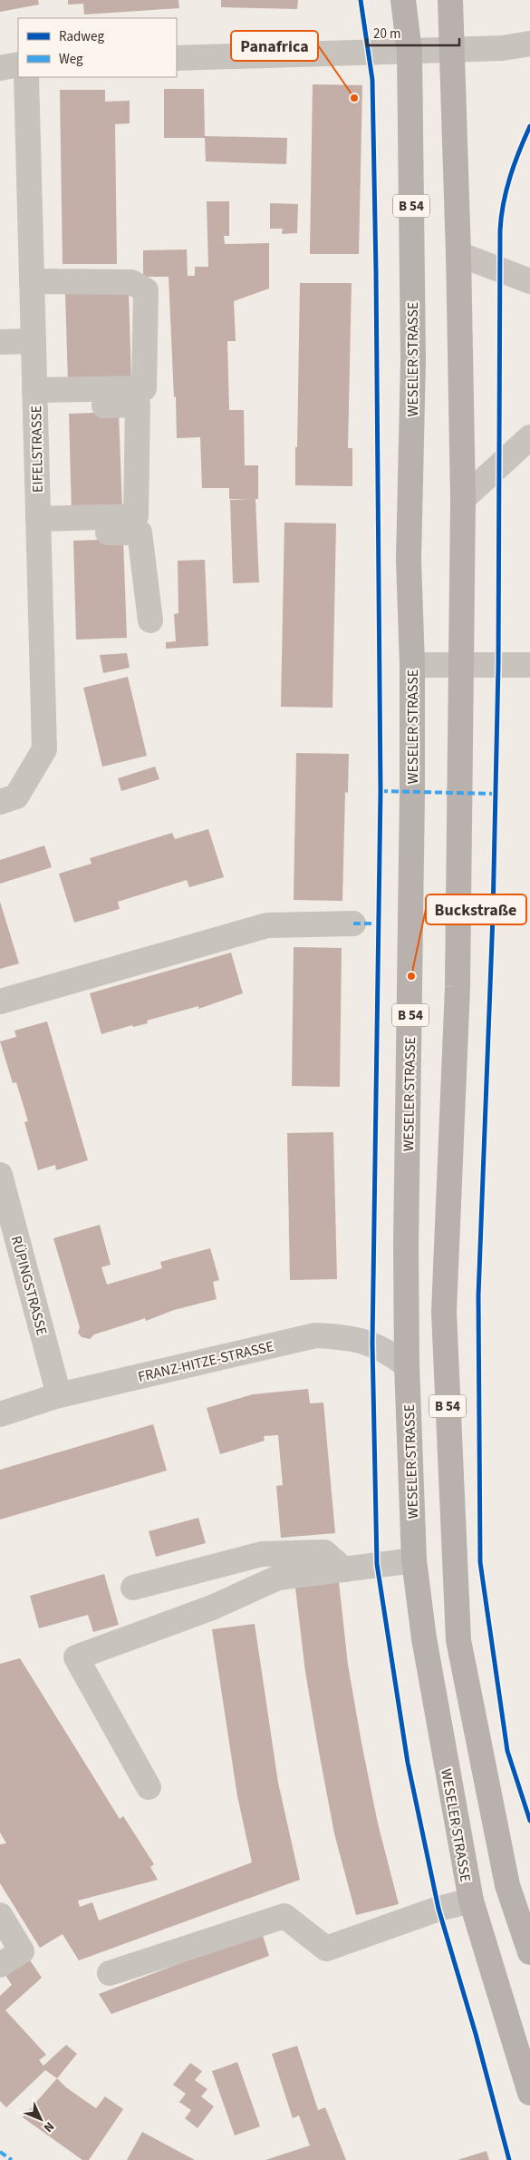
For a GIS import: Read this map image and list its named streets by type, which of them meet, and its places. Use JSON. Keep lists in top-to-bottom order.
{
  "streets": {
    "main road": ["B 54", "WESELER STRASSE"],
    "street": ["EIFELSTRASSE", "RÜPINGSTRASSE", "FRANZ-HITZE-STRASSE"]
  },
  "crossings": [
    ["WESELER STRASSE", "FRANZ-HITZE-STRASSE"],
    ["RÜPINGSTRASSE", "FRANZ-HITZE-STRASSE"]
  ],
  "places": ["Panafrica", "Buckstraße"],
  "legend": ["Radweg", "Weg"],
  "scale_bar": "20 m",
  "north": "bottom right"
}
